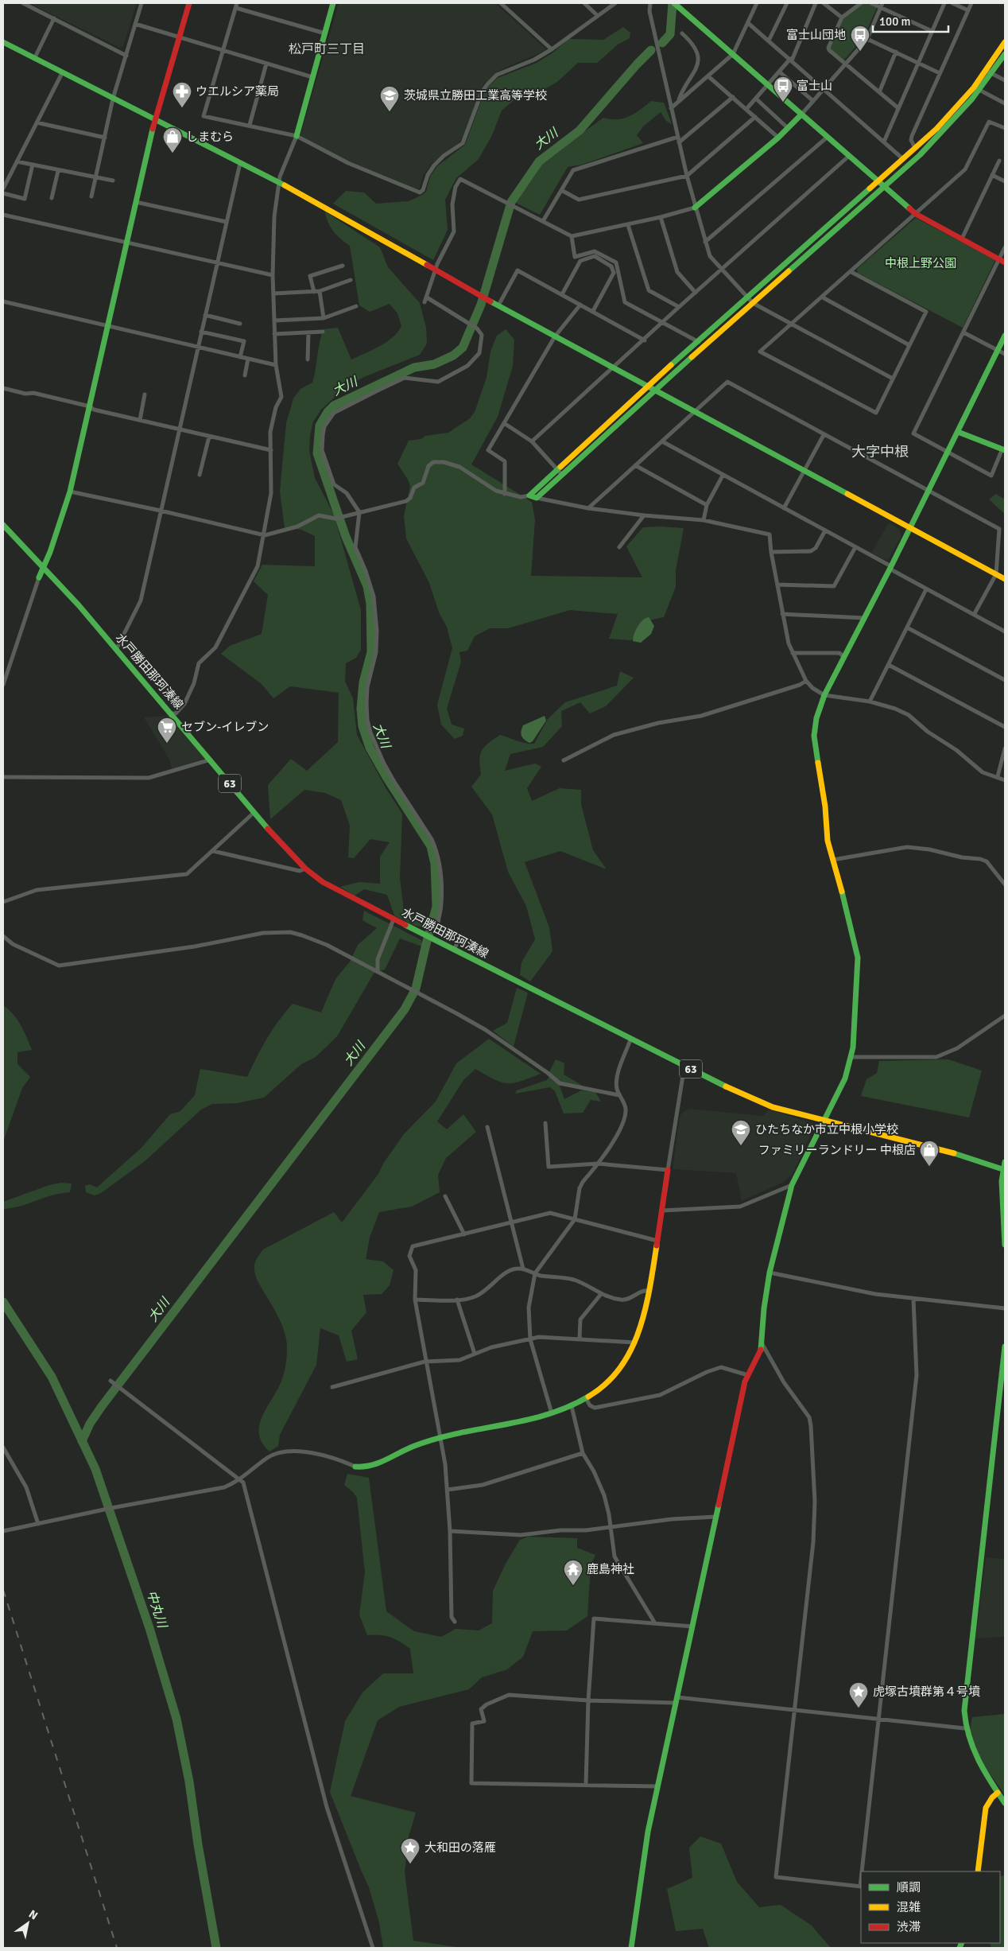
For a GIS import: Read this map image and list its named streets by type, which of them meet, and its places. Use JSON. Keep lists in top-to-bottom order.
{
  "streets": {
    "street": ["水戸勝田那珂湊線", "63"]
  },
  "districts": ["松戸町三丁目", "大字中根"],
  "water": ["大川", "中丸川"],
  "parks": ["中根上野公園"],
  "places": {
    "bus stop": ["富士山団地", "富士山"],
    "pharmacy": ["ウエルシア薬局"],
    "school or university": ["茨城県立勝田工業高等学校", "ひたちなか市立中根小学校"],
    "shop": ["しまむら", "ファミリーランドリー 中根店"],
    "supermarket": ["セブン-イレブン"],
    "temple": ["鹿島神社"],
    "place": ["虎塚古墳群第４号墳", "大和田の落雁"]
  },
  "legend": ["順調", "混雑", "渋滞"],
  "scale_bar": "100 m",
  "north": "top right"
}
